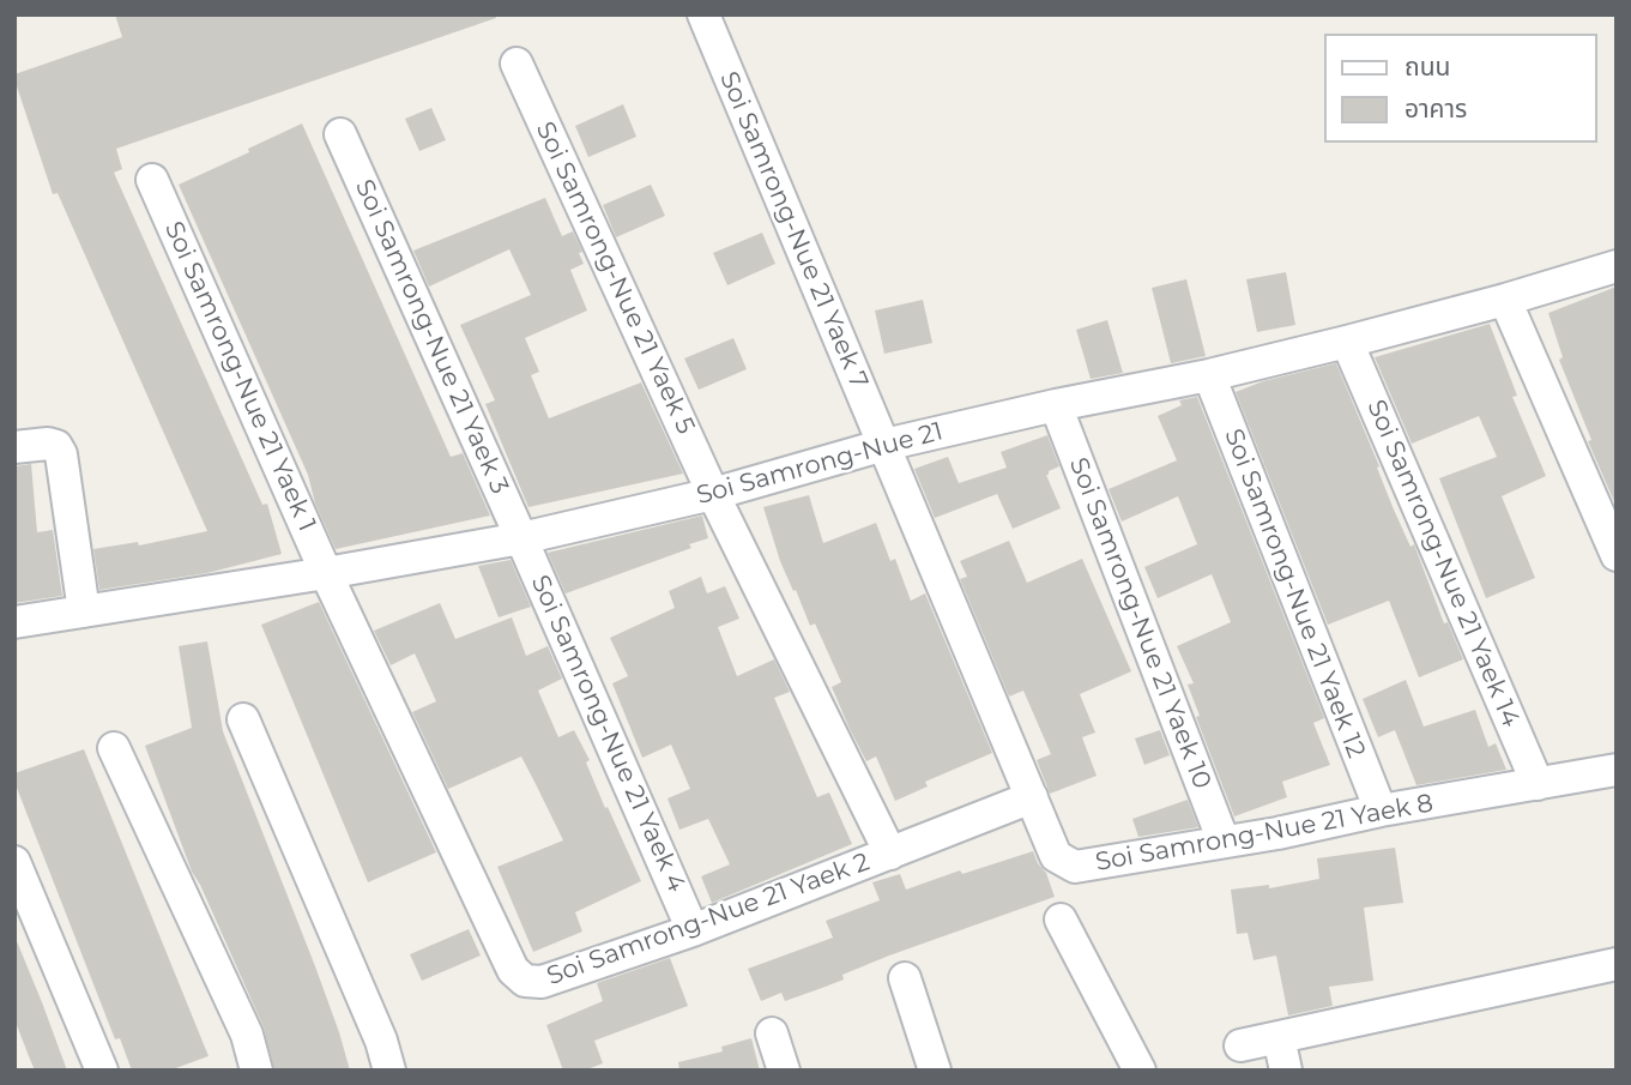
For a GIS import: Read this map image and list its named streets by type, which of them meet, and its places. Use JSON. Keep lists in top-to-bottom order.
{
  "streets": {
    "street": [
      "Soi Samrong-Nue 21 Yaek 7",
      "Soi Samrong-Nue 21 Yaek 5",
      "Soi Samrong-Nue 21 Yaek 3",
      "Soi Samrong-Nue 21 Yaek 1",
      "Soi Samrong-Nue 21",
      "Soi Samrong-Nue 21 Yaek 14",
      "Soi Samrong-Nue 21 Yaek 12",
      "Soi Samrong-Nue 21 Yaek 10",
      "Soi Samrong-Nue 21 Yaek 4",
      "Soi Samrong-Nue 21 Yaek 8",
      "Soi Samrong-Nue 21 Yaek 2"
    ]
  },
  "crossings": [
    ["Soi Samrong-Nue 21 Yaek 7", "Soi Samrong-Nue 21"],
    ["Soi Samrong-Nue 21 Yaek 7", "Soi Samrong-Nue 21 Yaek 8"],
    ["Soi Samrong-Nue 21 Yaek 5", "Soi Samrong-Nue 21"],
    ["Soi Samrong-Nue 21 Yaek 5", "Soi Samrong-Nue 21 Yaek 2"],
    ["Soi Samrong-Nue 21 Yaek 3", "Soi Samrong-Nue 21"],
    ["Soi Samrong-Nue 21 Yaek 3", "Soi Samrong-Nue 21 Yaek 4"],
    ["Soi Samrong-Nue 21 Yaek 1", "Soi Samrong-Nue 21"],
    ["Soi Samrong-Nue 21 Yaek 1", "Soi Samrong-Nue 21 Yaek 2"],
    ["Soi Samrong-Nue 21", "Soi Samrong-Nue 21 Yaek 14"],
    ["Soi Samrong-Nue 21", "Soi Samrong-Nue 21 Yaek 12"],
    ["Soi Samrong-Nue 21", "Soi Samrong-Nue 21 Yaek 10"],
    ["Soi Samrong-Nue 21", "Soi Samrong-Nue 21 Yaek 4"],
    ["Soi Samrong-Nue 21", "Soi Samrong-Nue 21 Yaek 8"],
    ["Soi Samrong-Nue 21", "Soi Samrong-Nue 21 Yaek 2"],
    ["Soi Samrong-Nue 21 Yaek 14", "Soi Samrong-Nue 21 Yaek 8"],
    ["Soi Samrong-Nue 21 Yaek 12", "Soi Samrong-Nue 21 Yaek 8"],
    ["Soi Samrong-Nue 21 Yaek 10", "Soi Samrong-Nue 21 Yaek 8"],
    ["Soi Samrong-Nue 21 Yaek 4", "Soi Samrong-Nue 21 Yaek 2"],
    ["Soi Samrong-Nue 21 Yaek 8", "Soi Samrong-Nue 21 Yaek 2"]
  ],
  "legend": ["ถนน", "อาคาร"]
}
